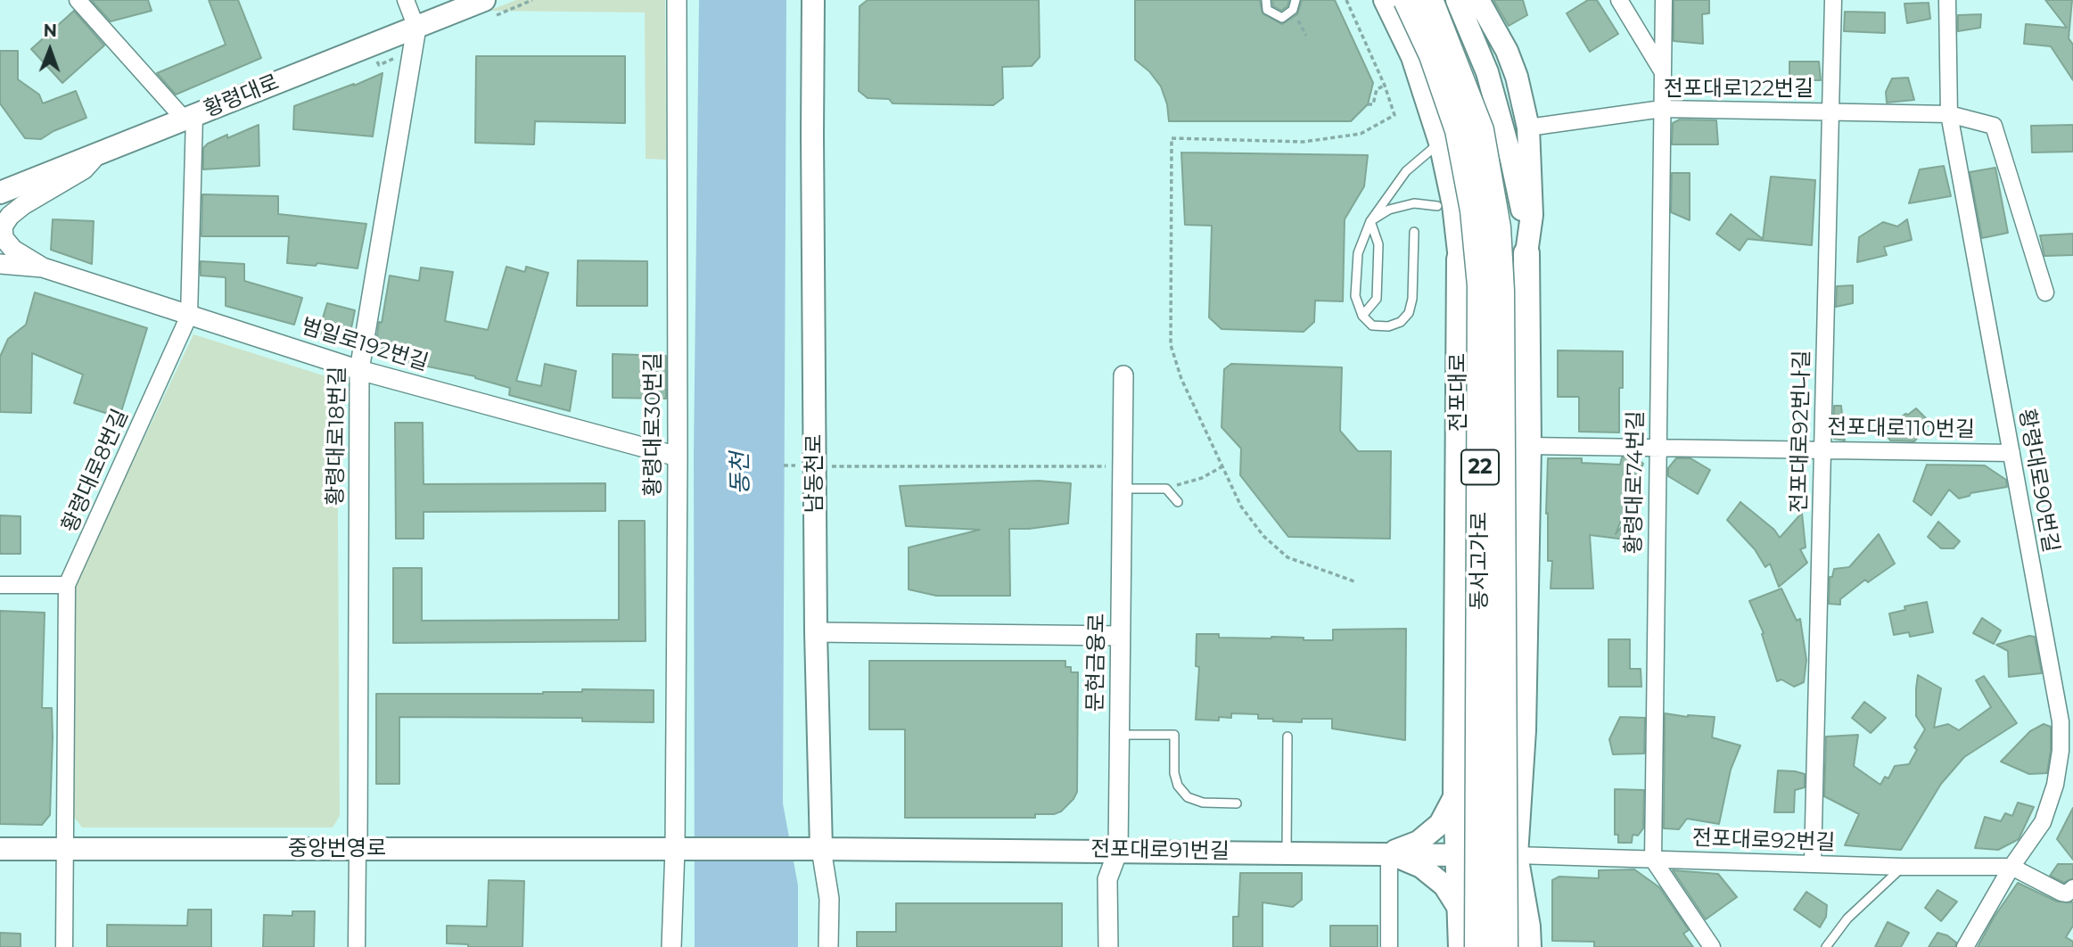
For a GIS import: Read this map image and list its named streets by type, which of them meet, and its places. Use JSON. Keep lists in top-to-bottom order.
{
  "streets": {
    "highway": ["22", "동서고가로"],
    "main road": [
      "황령대로",
      "전포대로",
      "남동천로",
      "중앙번영로",
      "전포대로91번길"
    ],
    "street": [
      "전포대로122번길",
      "범일로192번길",
      "황령대로30번길",
      "전포대로110번길",
      "전포대로92번나길",
      "황령대로18번길",
      "황령대로8번길",
      "황령대로90번길",
      "황령대로74번길",
      "문현금융로",
      "전포대로92번길"
    ]
  },
  "crossings": [
    ["전포대로122번길", "전포대로92번나길"],
    ["전포대로122번길", "황령대로90번길"],
    ["전포대로122번길", "황령대로74번길"],
    ["황령대로", "황령대로18번길"],
    ["황령대로", "황령대로8번길"],
    ["범일로192번길", "황령대로30번길"],
    ["범일로192번길", "황령대로18번길"],
    ["범일로192번길", "황령대로8번길"],
    ["전포대로", "전포대로91번길"],
    ["황령대로30번길", "중앙번영로"],
    ["전포대로110번길", "전포대로92번나길"],
    ["전포대로110번길", "황령대로90번길"],
    ["전포대로110번길", "황령대로74번길"],
    ["전포대로92번나길", "전포대로92번길"],
    ["황령대로18번길", "중앙번영로"],
    ["황령대로8번길", "중앙번영로"],
    ["남동천로", "중앙번영로"],
    ["남동천로", "전포대로91번길"],
    ["황령대로90번길", "전포대로92번길"],
    ["황령대로74번길", "전포대로92번길"],
    ["문현금융로", "전포대로91번길"],
    ["전포대로92번길", "전포대로91번길"],
    ["중앙번영로", "전포대로91번길"]
  ],
  "water": ["동천"],
  "north": "top"
}
